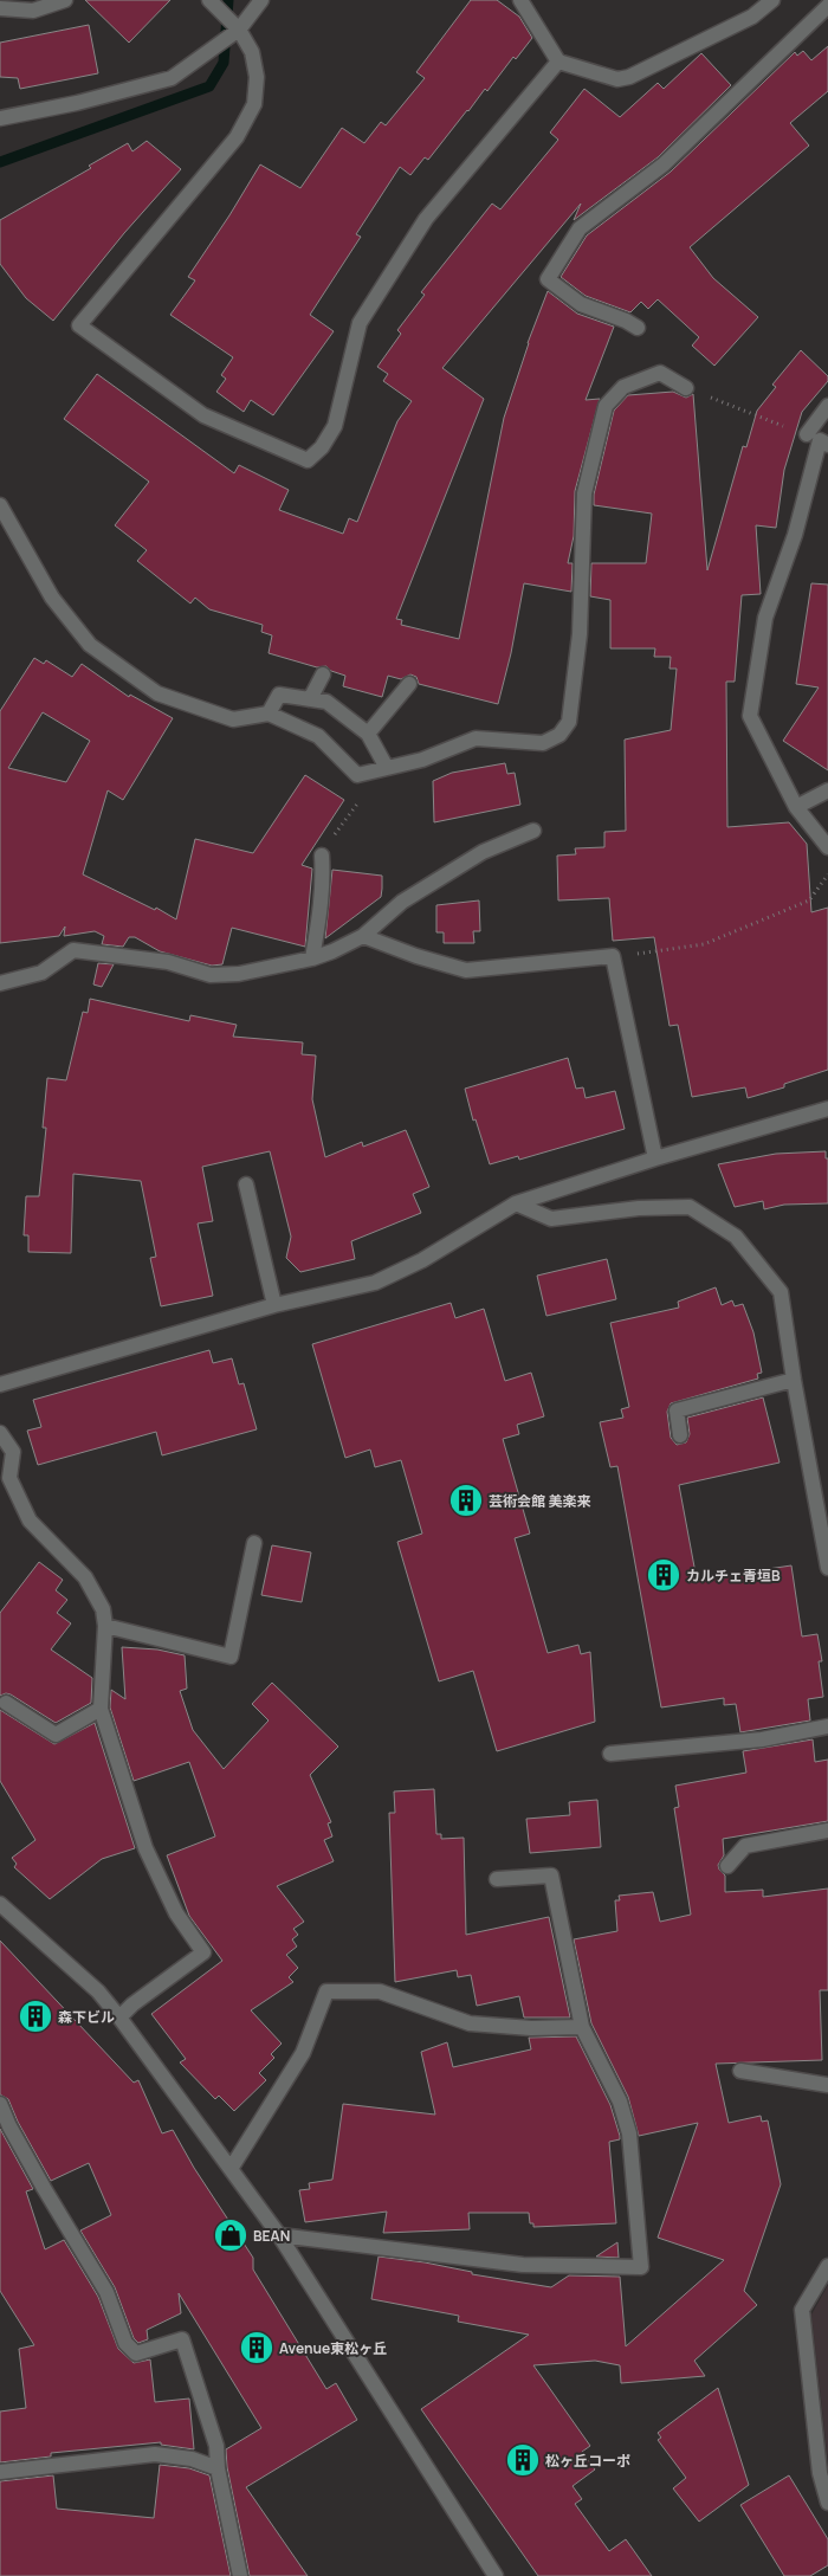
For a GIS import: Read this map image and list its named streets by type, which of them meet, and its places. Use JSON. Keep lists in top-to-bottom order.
{
  "places": {
    "building": [
      "芸術会館 美楽来",
      "カルチェ青垣B",
      "森下ビル",
      "Avenue東松ヶ丘",
      "松ヶ丘コーポ"
    ],
    "shop": ["BEAN"]
  }
}
